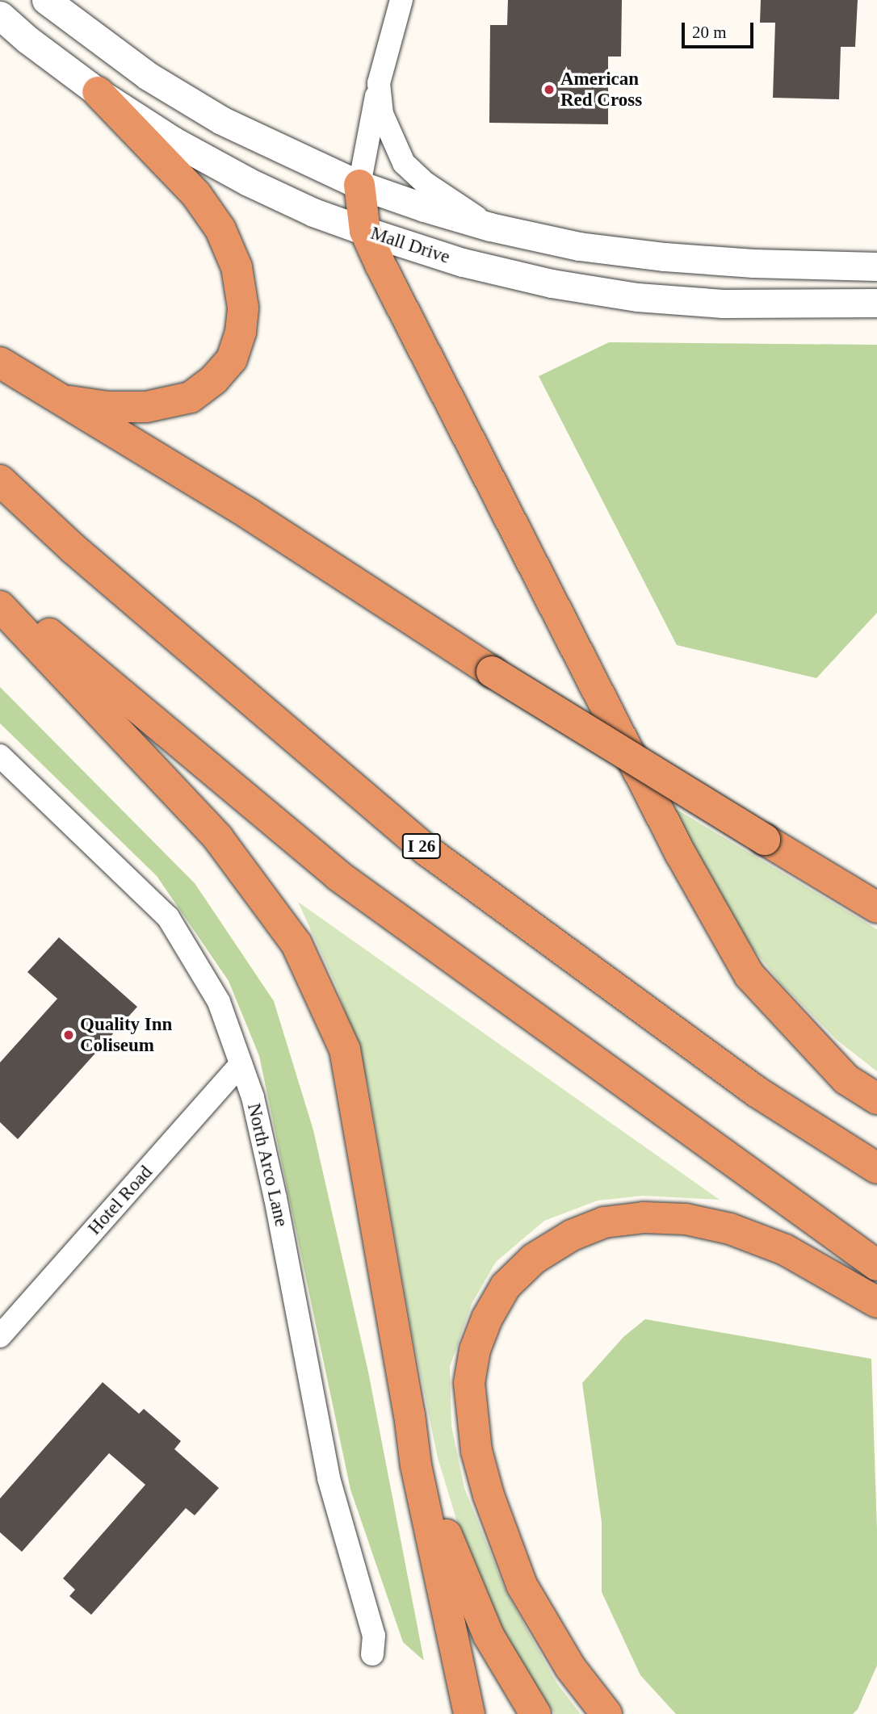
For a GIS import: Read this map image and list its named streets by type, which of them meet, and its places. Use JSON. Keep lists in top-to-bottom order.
{
  "streets": {
    "highway": ["I 26"],
    "street": ["Mall Drive", "North Arco Lane", "Hotel Road"]
  },
  "crossings": [
    ["North Arco Lane", "Hotel Road"]
  ],
  "places": ["American Red Cross", "Quality Inn Coliseum"],
  "scale_bar": "20 m"
}
